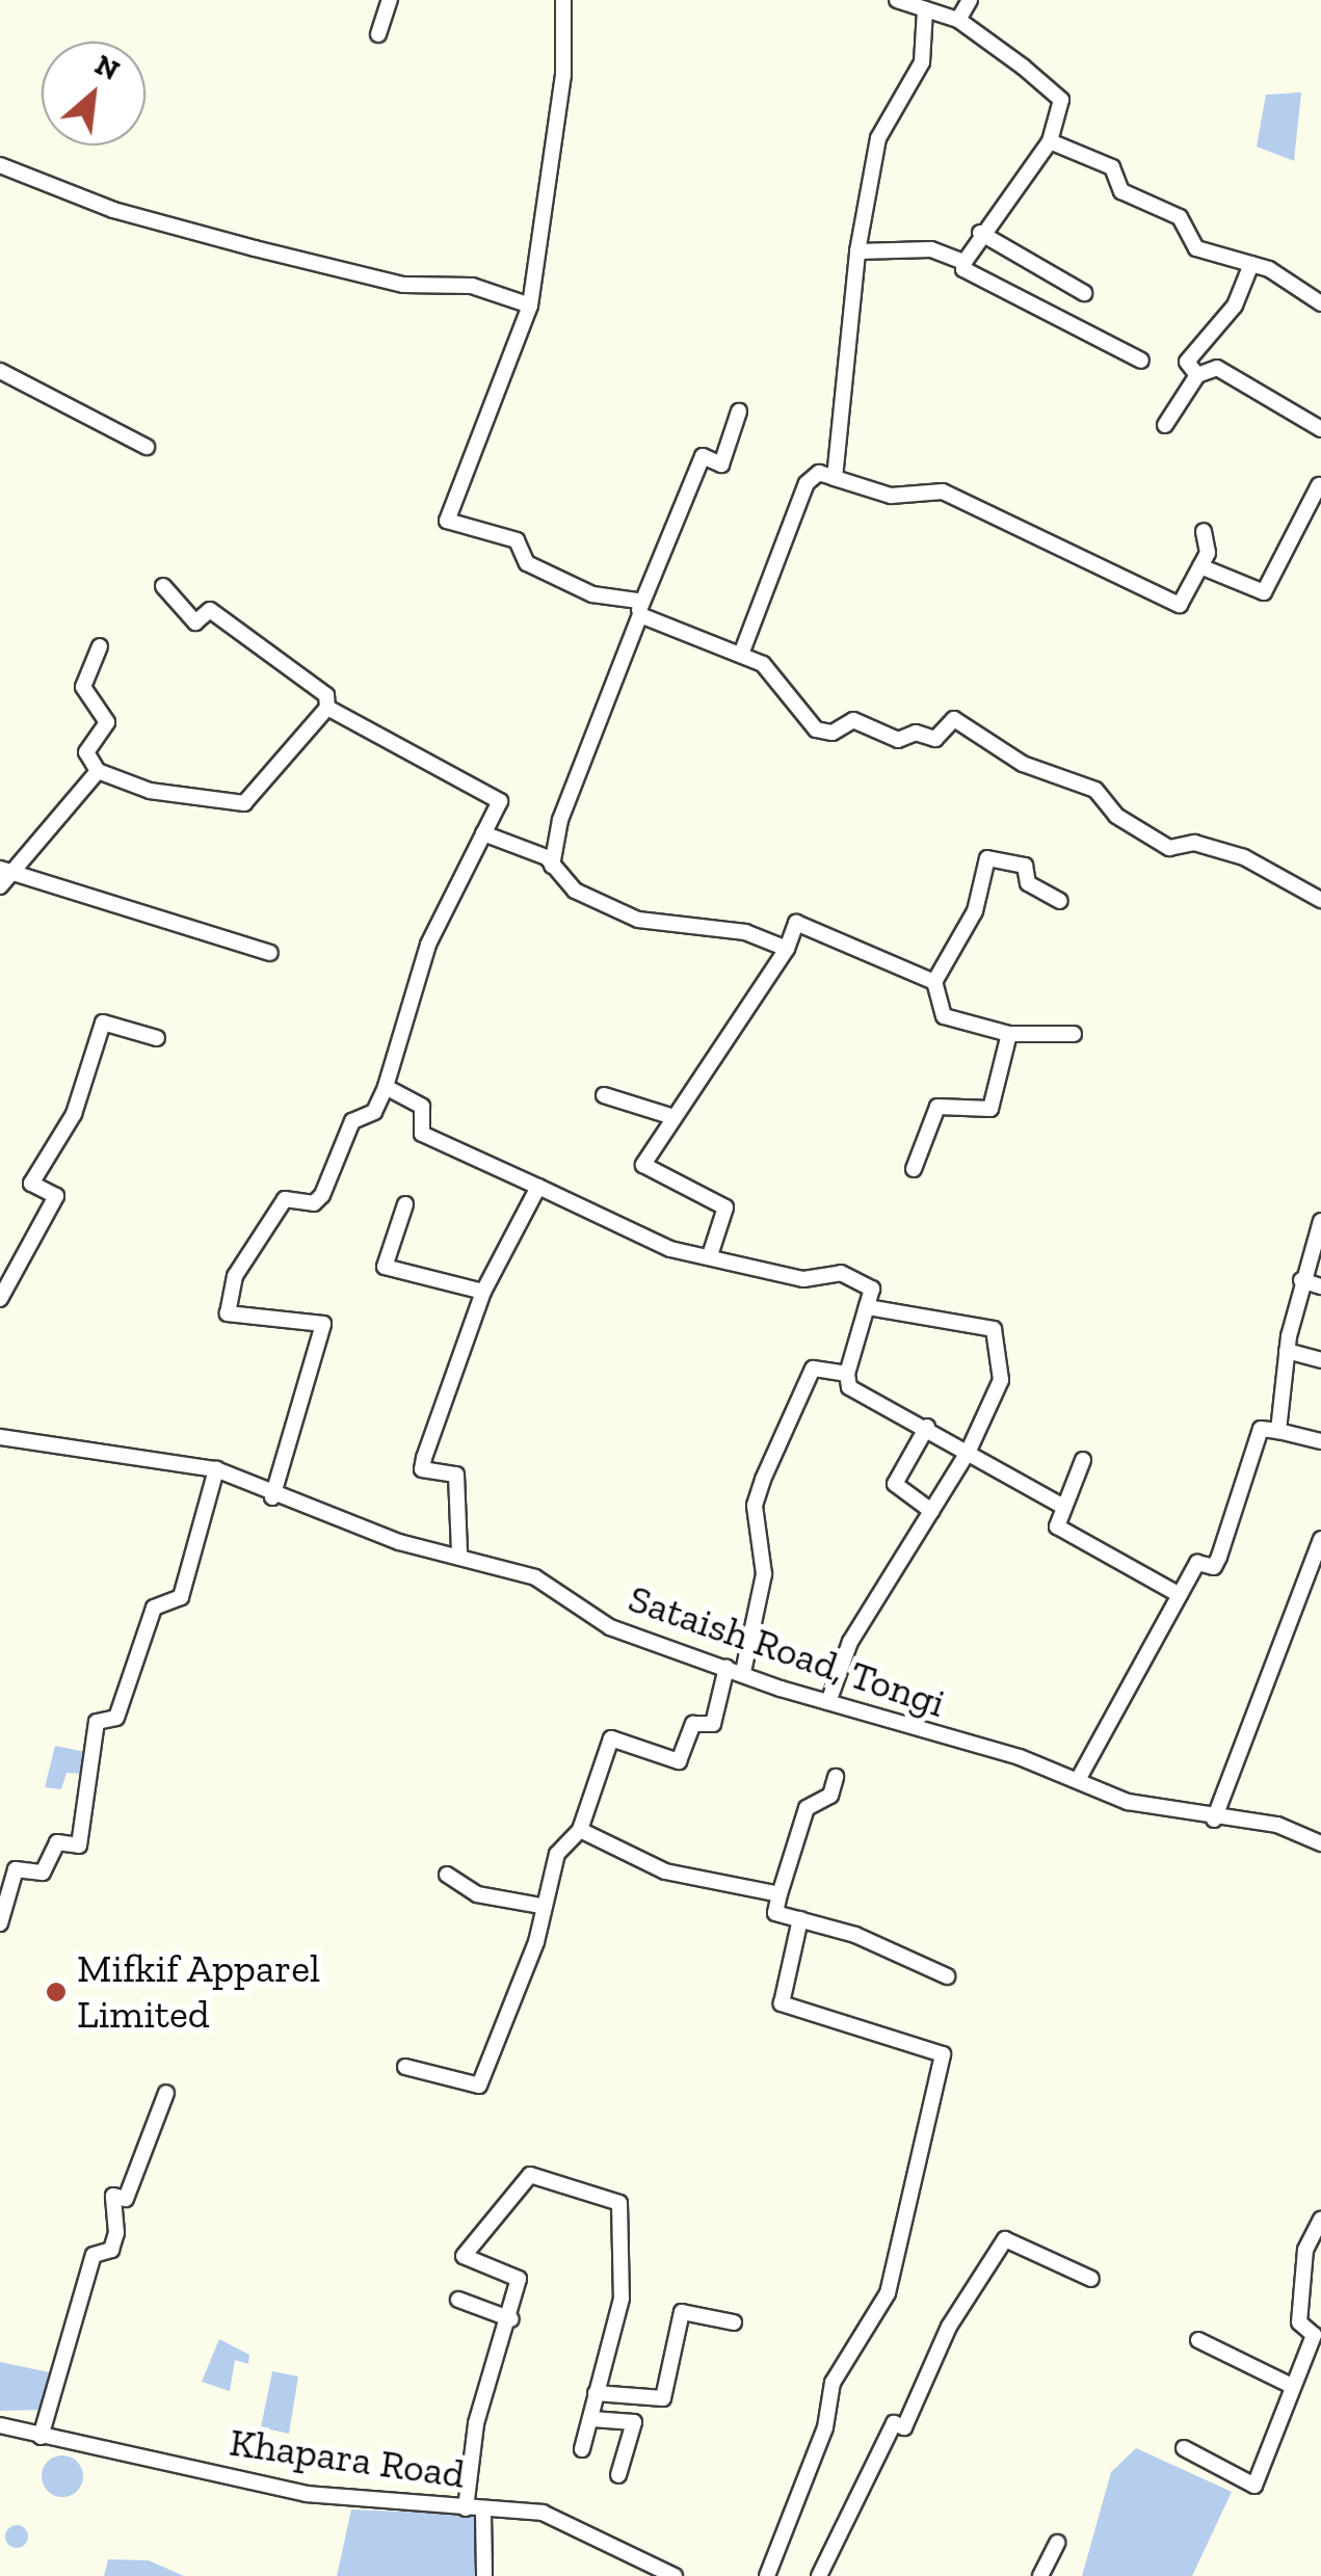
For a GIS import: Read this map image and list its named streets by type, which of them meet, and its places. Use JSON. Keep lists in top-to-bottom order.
{
  "streets": {
    "street": ["Sataish Road, Tongi", "Khapara Road"]
  },
  "places": ["Mifkif Apparel Limited"],
  "north": "top right"
}
